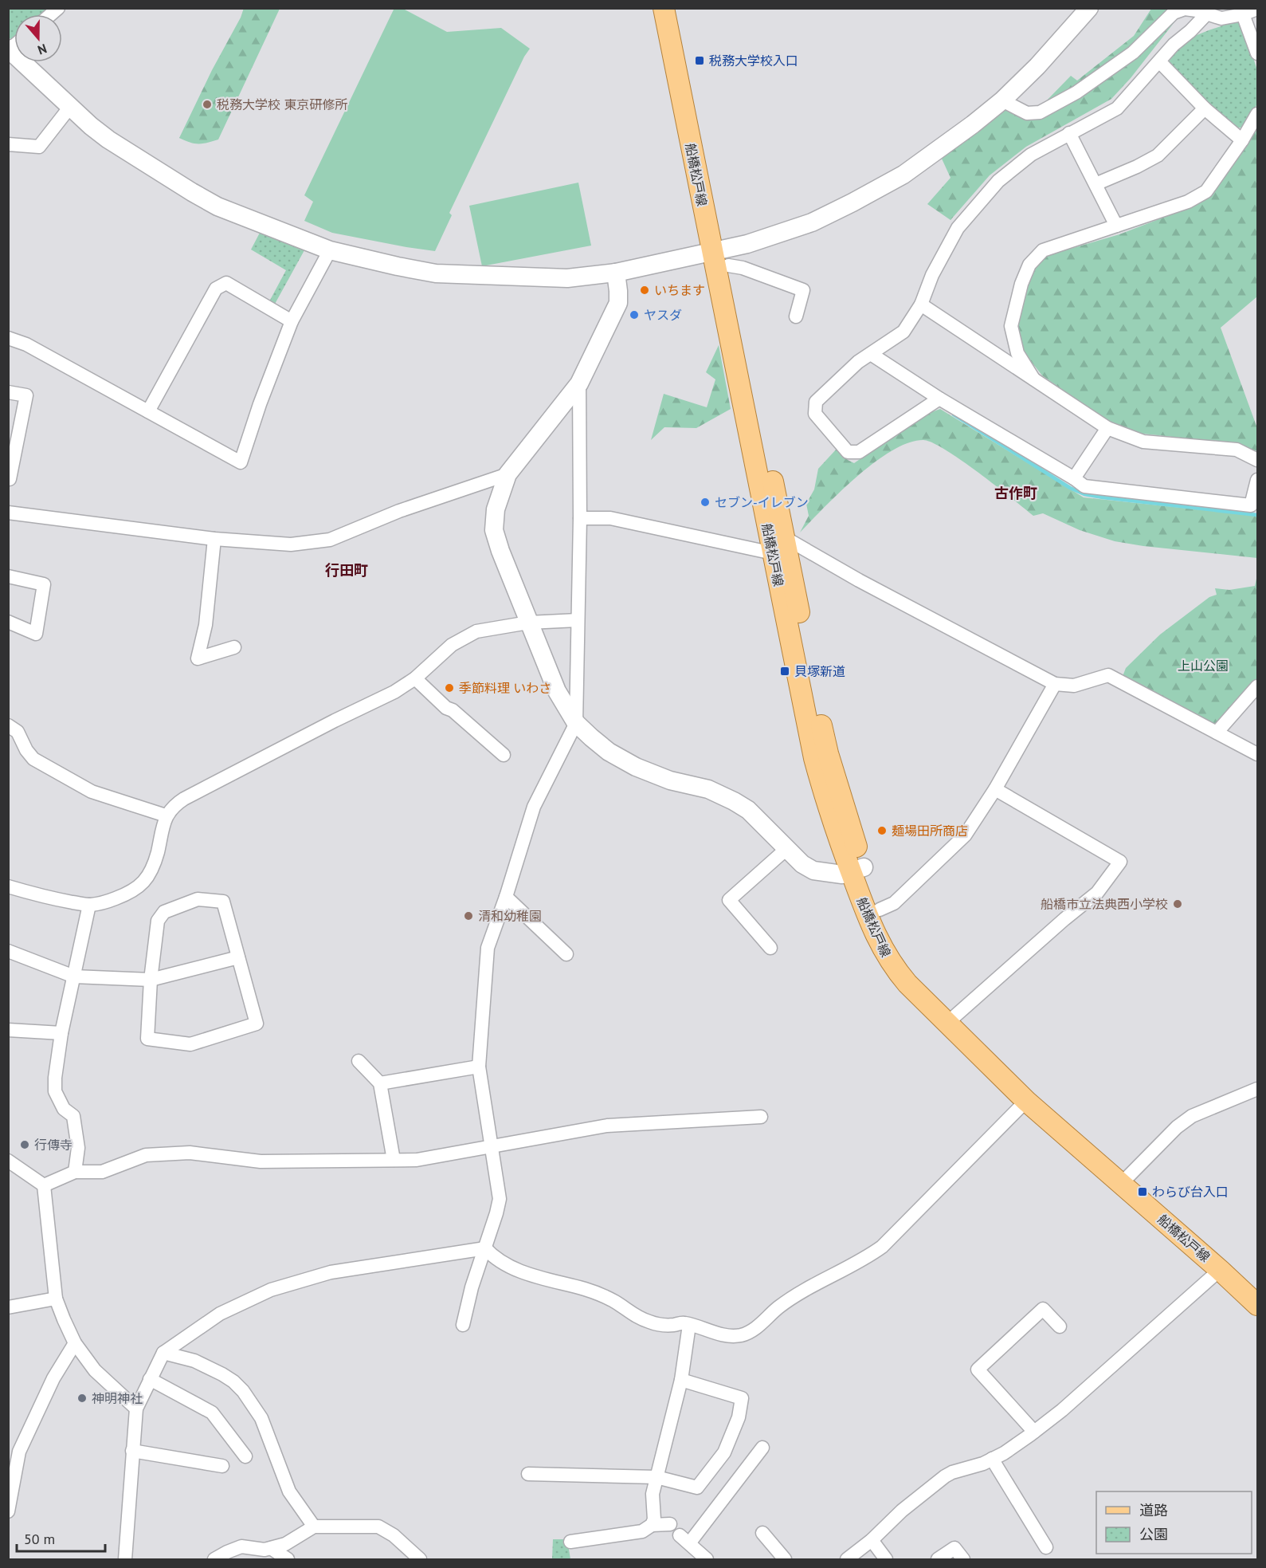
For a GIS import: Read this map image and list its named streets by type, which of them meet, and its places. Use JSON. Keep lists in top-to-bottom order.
{
  "streets": {
    "main road": ["船橋松戸線"]
  },
  "districts": ["古作町", "行田町"],
  "parks": ["上山公園"],
  "places": {
    "transit": ["税務大学校入口", "貝塚新道", "わらび台入口"],
    "other": [
      "税務大学校 東京研修所",
      "いちます",
      "ヤスダ",
      "セブン-イレブン",
      "季節料理 いわさ",
      "麺場田所商店",
      "船橋市立法典西小学校",
      "清和幼稚園",
      "行傳寺",
      "神明神社"
    ]
  },
  "legend": ["道路", "公園"],
  "scale_bar": "50 m",
  "north": "bottom"
}
